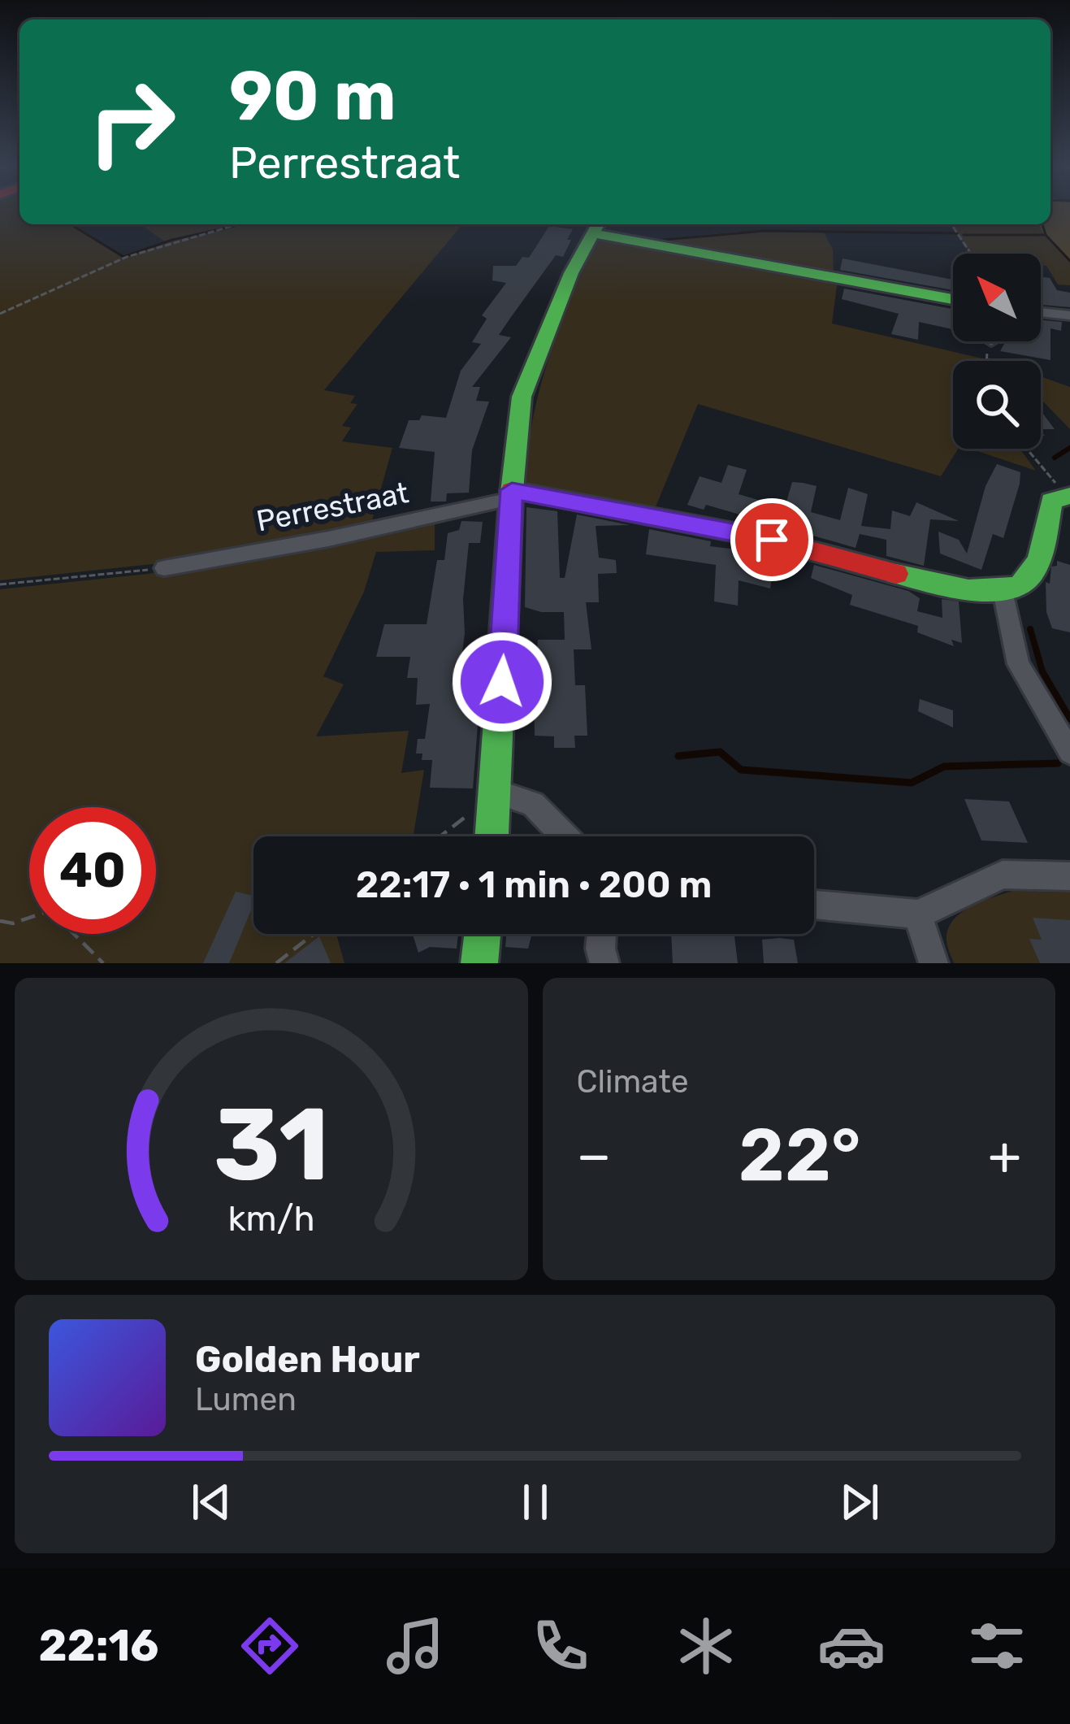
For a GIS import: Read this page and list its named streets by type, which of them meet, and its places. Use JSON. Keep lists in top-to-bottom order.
{
  "streets": {
    "street": ["Perrestraat"]
  },
  "north": "top left",
  "page": {
    "turn": ["90 m", "Perrestraat"],
    "limit": "40",
    "trip": "22:17 · 1 min · 200 m",
    "tile": "Climate",
    "heat": ["−", "22°", "+"],
    "song": ["Golden Hour", "Lumen"],
    "tabs": "22:16",
    "gauge": ["31", "km/h"]
  }
}
